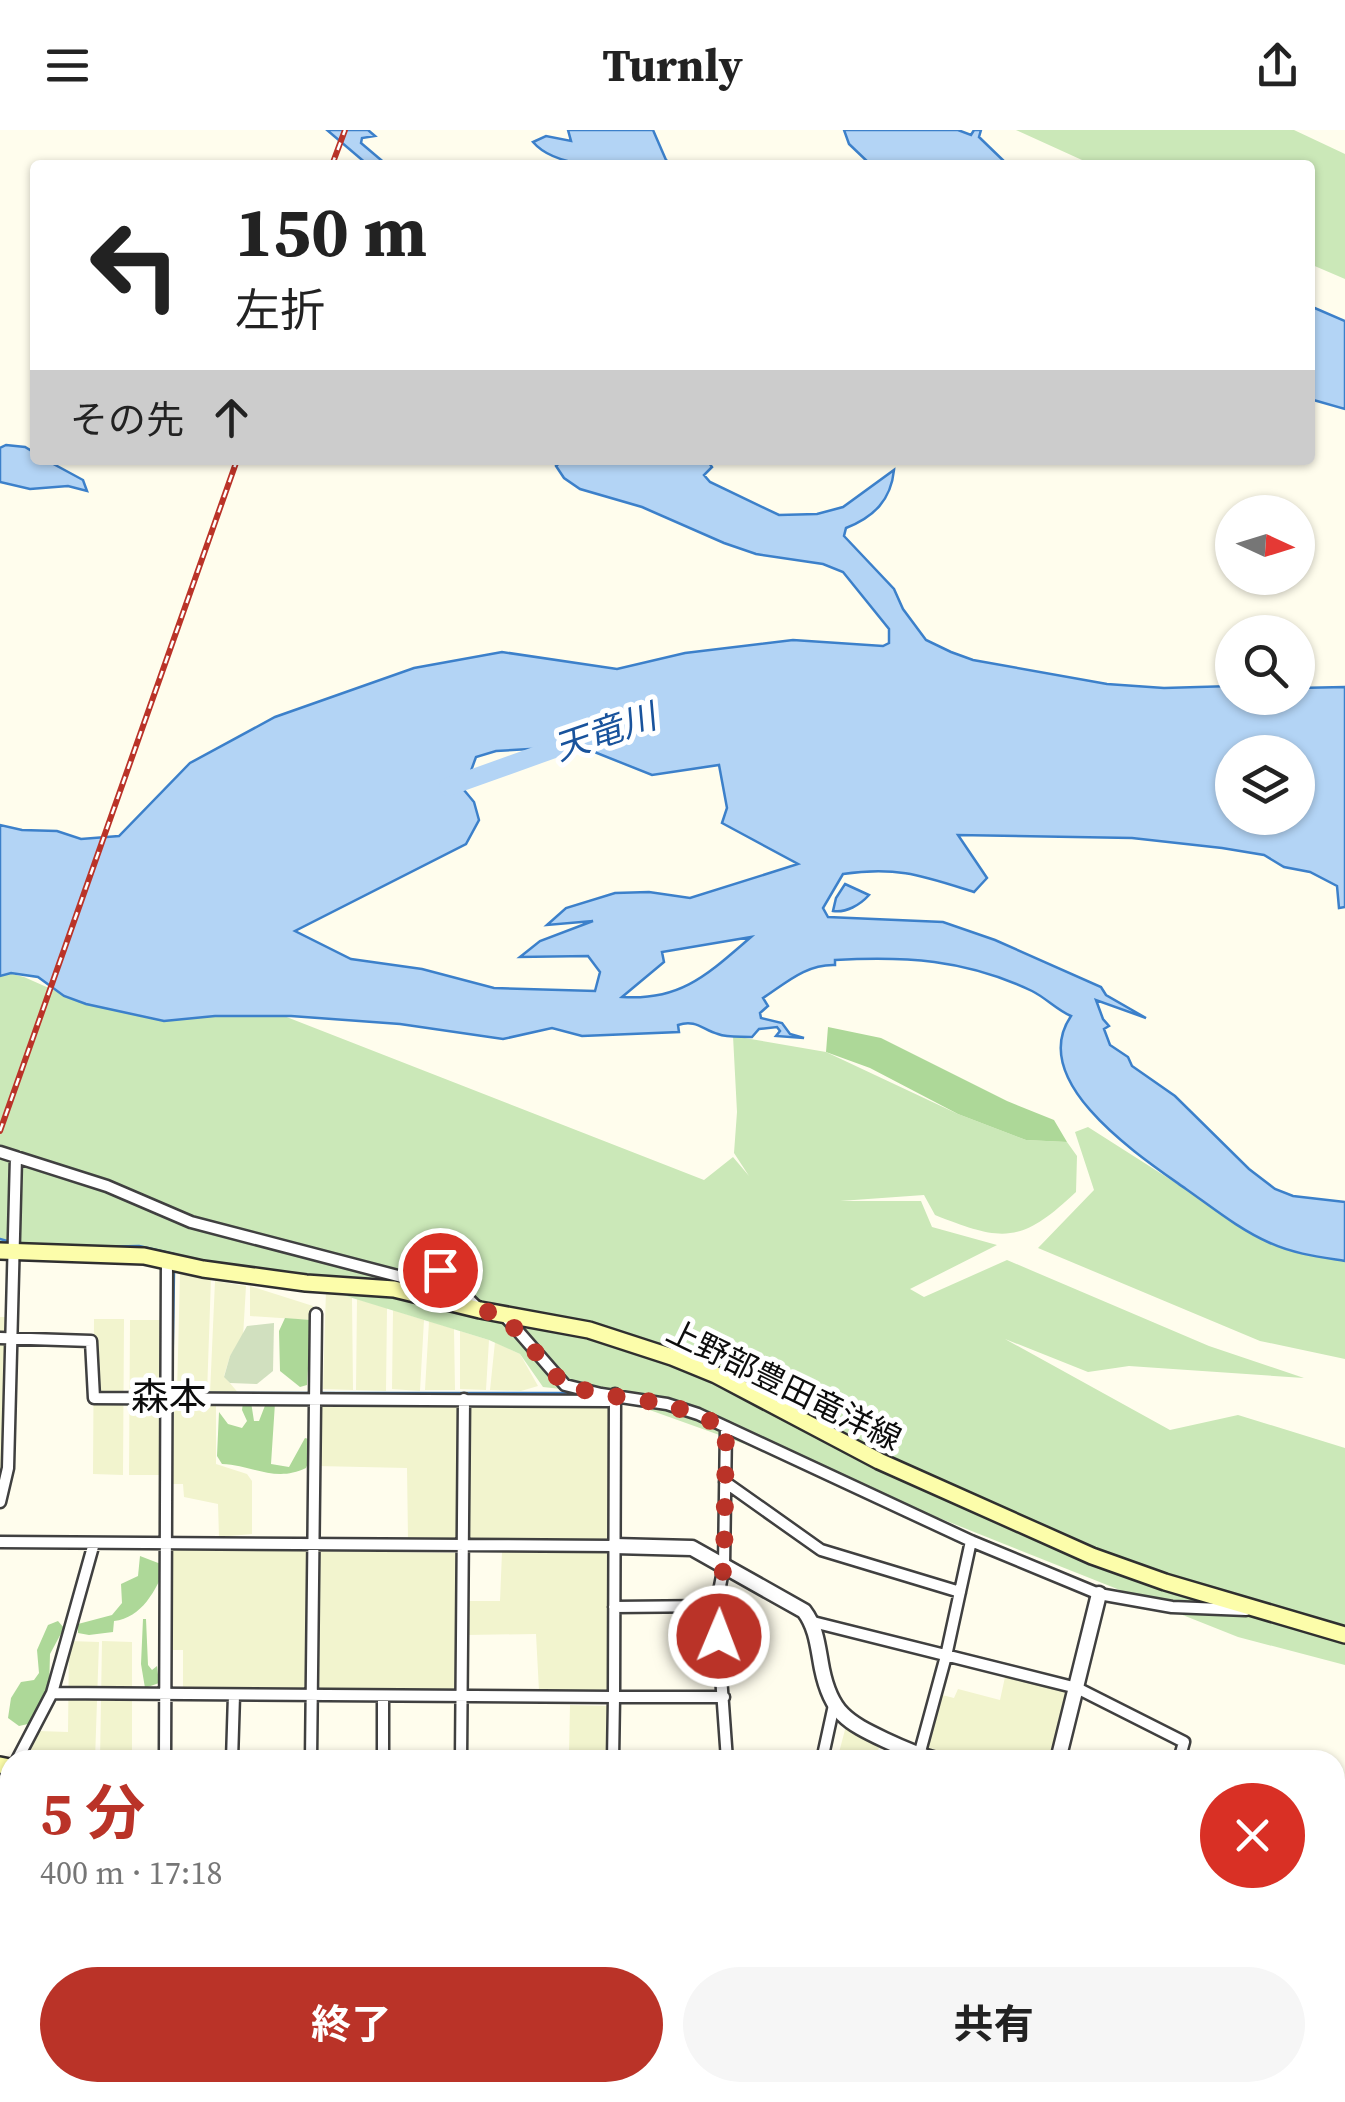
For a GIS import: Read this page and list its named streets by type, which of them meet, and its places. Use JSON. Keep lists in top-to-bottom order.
{
  "streets": {
    "main road": ["上野部豊田竜洋線"]
  },
  "districts": ["森本"],
  "water": ["天竜川"],
  "north": "right",
  "page": {
    "header": "Turnly",
    "turn": ["150 m", "左折"],
    "then": "その先",
    "heading": ["5 分", "400 m · 17:18"],
    "buttons": ["終了", "共有"]
  }
}
